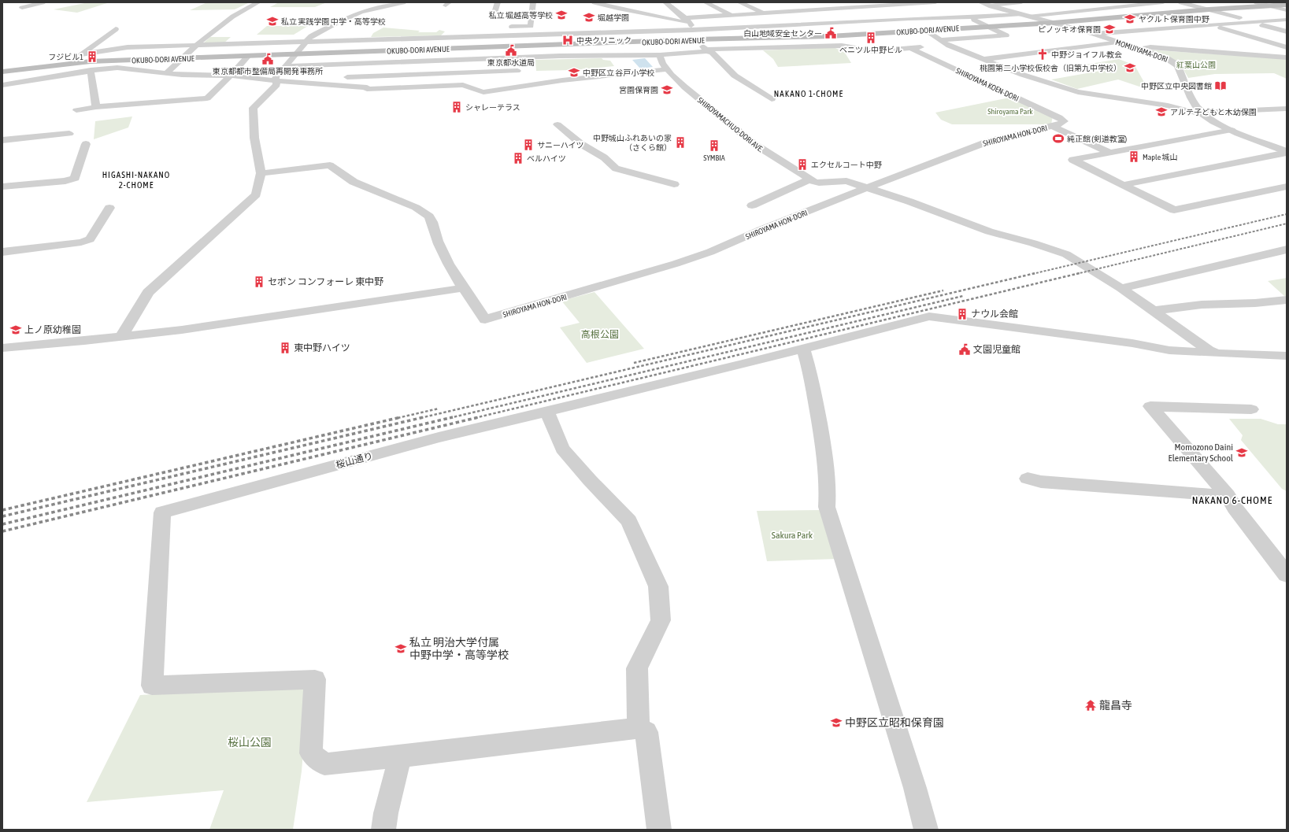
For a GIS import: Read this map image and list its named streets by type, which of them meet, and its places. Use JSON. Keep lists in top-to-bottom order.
{
  "streets": {
    "main road": ["OKUBO-DORI AVENUE"],
    "street": [
      "MOMIJIYAMA-DORI",
      "SHIROYAMA KOEN-DORI",
      "SHIROYAMACHUO-DORI AVE.",
      "SHIROYAMA HON-DORI",
      "桜山通り"
    ]
  },
  "crossings": [
    ["OKUBO-DORI AVENUE", "MOMIJIYAMA-DORI"],
    ["SHIROYAMA KOEN-DORI", "SHIROYAMA HON-DORI"],
    ["SHIROYAMACHUO-DORI AVE.", "SHIROYAMA HON-DORI"],
    ["SHIROYAMACHUO-DORI AVE.", "桜山通り"]
  ],
  "districts": ["NAKANO 1-CHOME", "HIGASHI-NAKANO 2-CHOME", "NAKANO 6-CHOME"],
  "parks": [
    "紅葉山公園",
    "Shiroyama Park",
    "高根公園",
    "Sakura Park",
    "桜山公園"
  ],
  "places": {
    "school or university": [
      "私立 堀越高等学校",
      "堀越学園",
      "ヤクルト保育園中野",
      "私立 実践学園 中学・高等学校",
      "ピノッキオ保育園",
      "桃園第二小学校仮校舎（旧第九中学校）",
      "中野区立 谷戸小学校",
      "宮園保育園",
      "アルテ子どもと木幼保園",
      "上ノ原幼稚園",
      "Momozono Daini Elementary School",
      "私立 明治大学付属 中野中学・高等学校",
      "中野区立昭和保育園"
    ],
    "public building": [
      "白山地域安全センター",
      "東京都水道局",
      "東京都都市整備局再開発事務所",
      "文園児童館"
    ],
    "building": [
      "ベニツル中野ビル",
      "フジビル1",
      "シャレーテラス",
      "中野城山ふれあいの家 （さくら館）",
      "サニーハイツ",
      "SYMBIA",
      "Maple 城山",
      "ベルハイツ",
      "エクセルコート中野",
      "セボン コンフォーレ 東中野",
      "ナウル会館",
      "東中野ハイツ"
    ],
    "hospital": ["中央クリニック"],
    "church": ["中野ジョイフル教会"],
    "library": ["中野区立中央図書館"],
    "sports": ["純正館 (剣道教室)"],
    "temple": ["龍昌寺"]
  }
}
